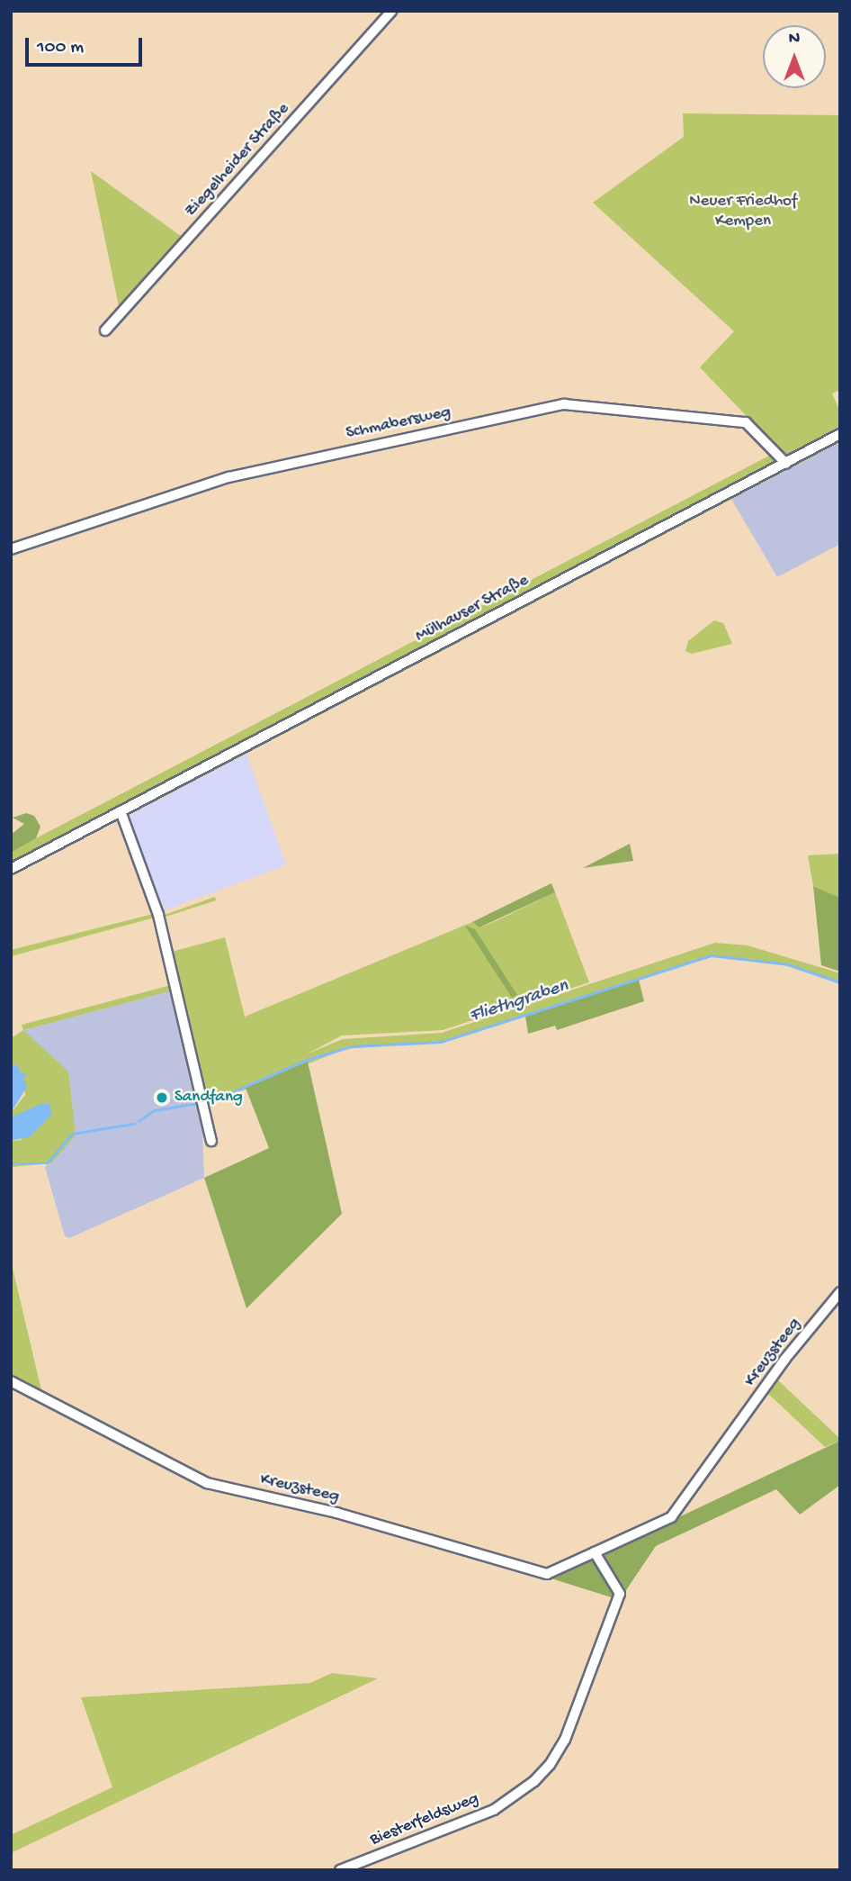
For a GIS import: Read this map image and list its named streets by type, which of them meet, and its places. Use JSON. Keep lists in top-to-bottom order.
{
  "streets": {
    "street": [
      "Ziegelheider Straße",
      "Schmabersweg",
      "Mülhauser Straße",
      "Kreuzsteeg",
      "Biesterfeldsweg"
    ]
  },
  "crossings": [
    ["Schmabersweg", "Mülhauser Straße"],
    ["Kreuzsteeg", "Biesterfeldsweg"]
  ],
  "water": ["Fliethgraben"],
  "parks": ["Neuer Friedhof Kempen"],
  "places": ["Sandfang"],
  "scale_bar": "100 m",
  "north": "top"
}
